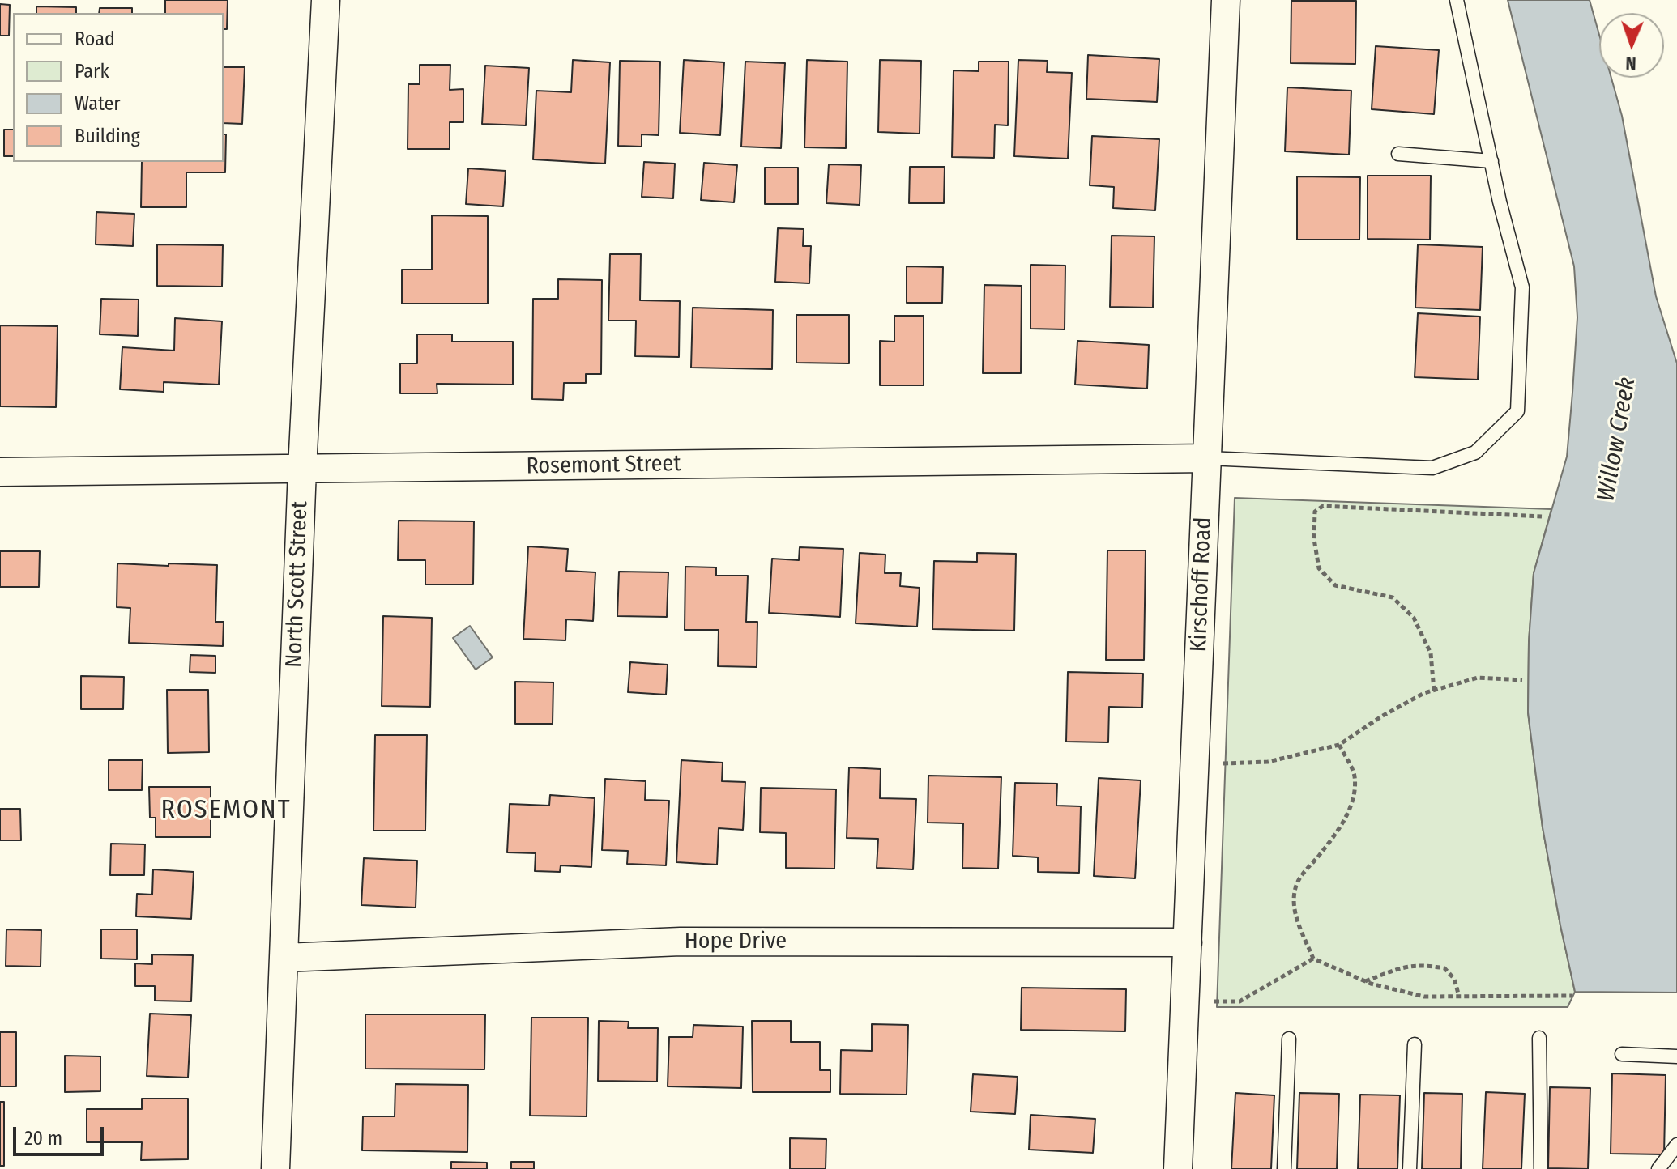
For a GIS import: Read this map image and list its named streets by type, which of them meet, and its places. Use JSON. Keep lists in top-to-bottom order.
{
  "streets": {
    "street": [
      "Rosemont Street",
      "North Scott Street",
      "Kirschoff Road",
      "Hope Drive"
    ]
  },
  "crossings": [
    ["Rosemont Street", "North Scott Street"],
    ["Rosemont Street", "Kirschoff Road"],
    ["North Scott Street", "Hope Drive"],
    ["Kirschoff Road", "Hope Drive"]
  ],
  "districts": ["ROSEMONT"],
  "water": ["Willow Creek"],
  "legend": [
    "Road",
    "Park",
    "Water",
    "Building"
  ],
  "scale_bar": "20 m",
  "north": "bottom"
}
